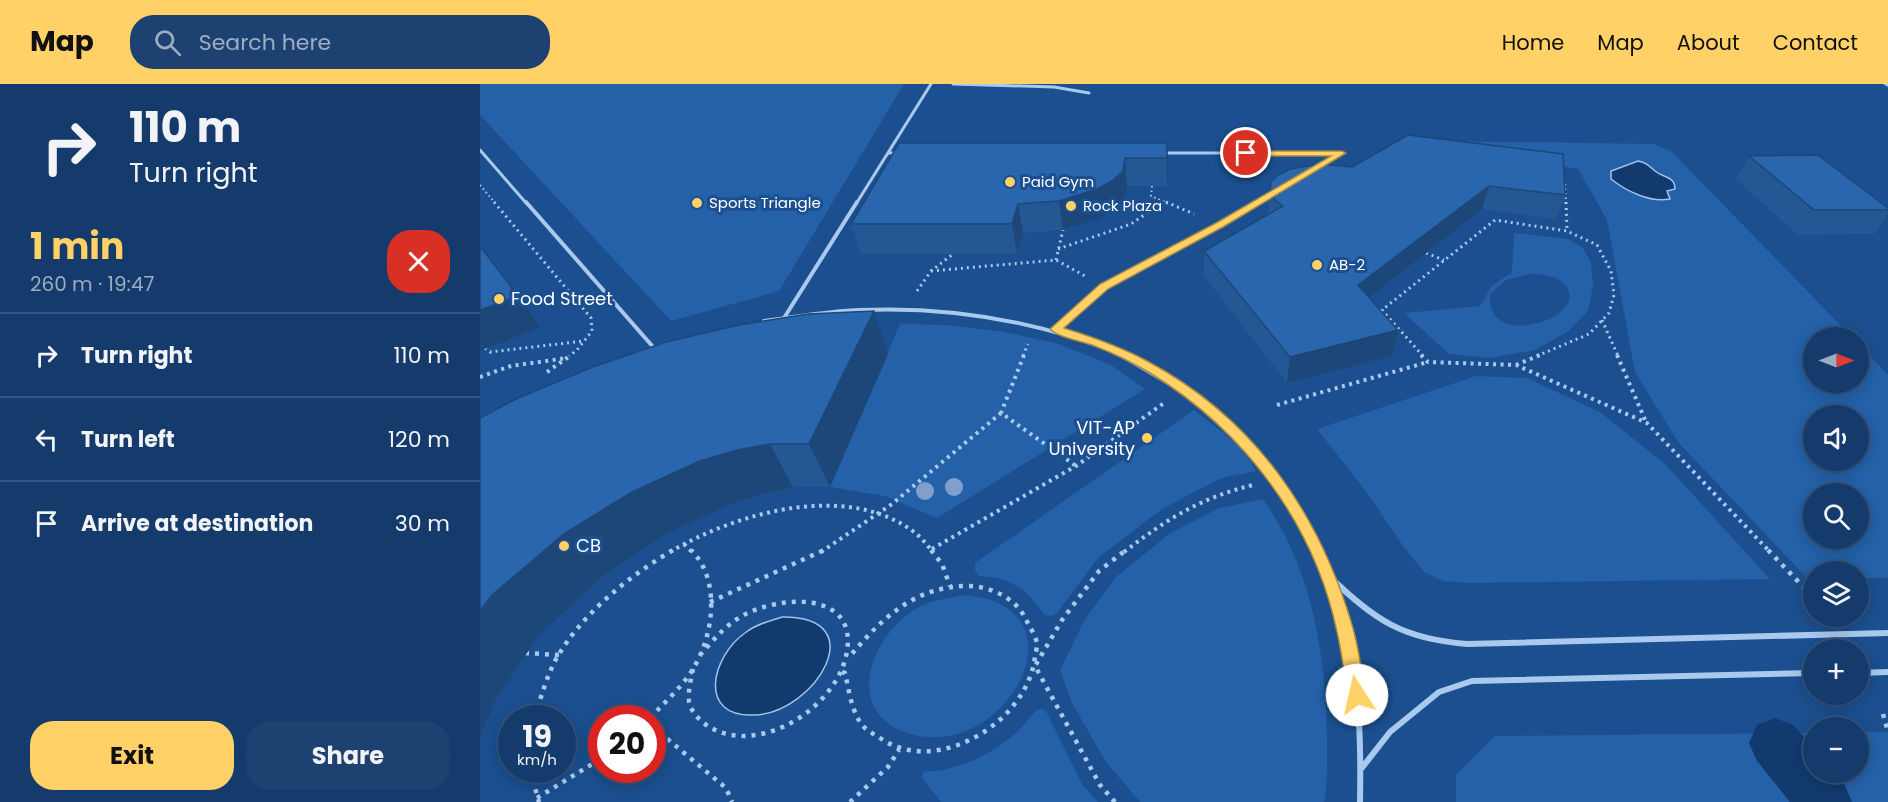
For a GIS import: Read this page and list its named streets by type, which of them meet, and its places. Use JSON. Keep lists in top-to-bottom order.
{
  "places": [
    "Paid Gym",
    "Sports Triangle",
    "Rock Plaza",
    "AB-2",
    "Food Street",
    "VIT-AP University",
    "CB"
  ],
  "north": "right",
  "page": {
    "header": "Map",
    "search": "Search here",
    "nav": [
      "Home",
      "Map",
      "About",
      "Contact"
    ],
    "turn": ["110 m", "Turn right"],
    "heading": ["1 min", "260 m · 19:47"],
    "list": [
      {
        "name": "Turn right",
        "value": "110 m"
      },
      {
        "name": "Turn left",
        "value": "120 m"
      },
      {
        "name": "Arrive at destination",
        "value": "30 m"
      }
    ],
    "map_buttons": ["+", "−"],
    "speed": "19 km/h",
    "limit": "20",
    "buttons": ["Exit", "Share"]
  }
}
